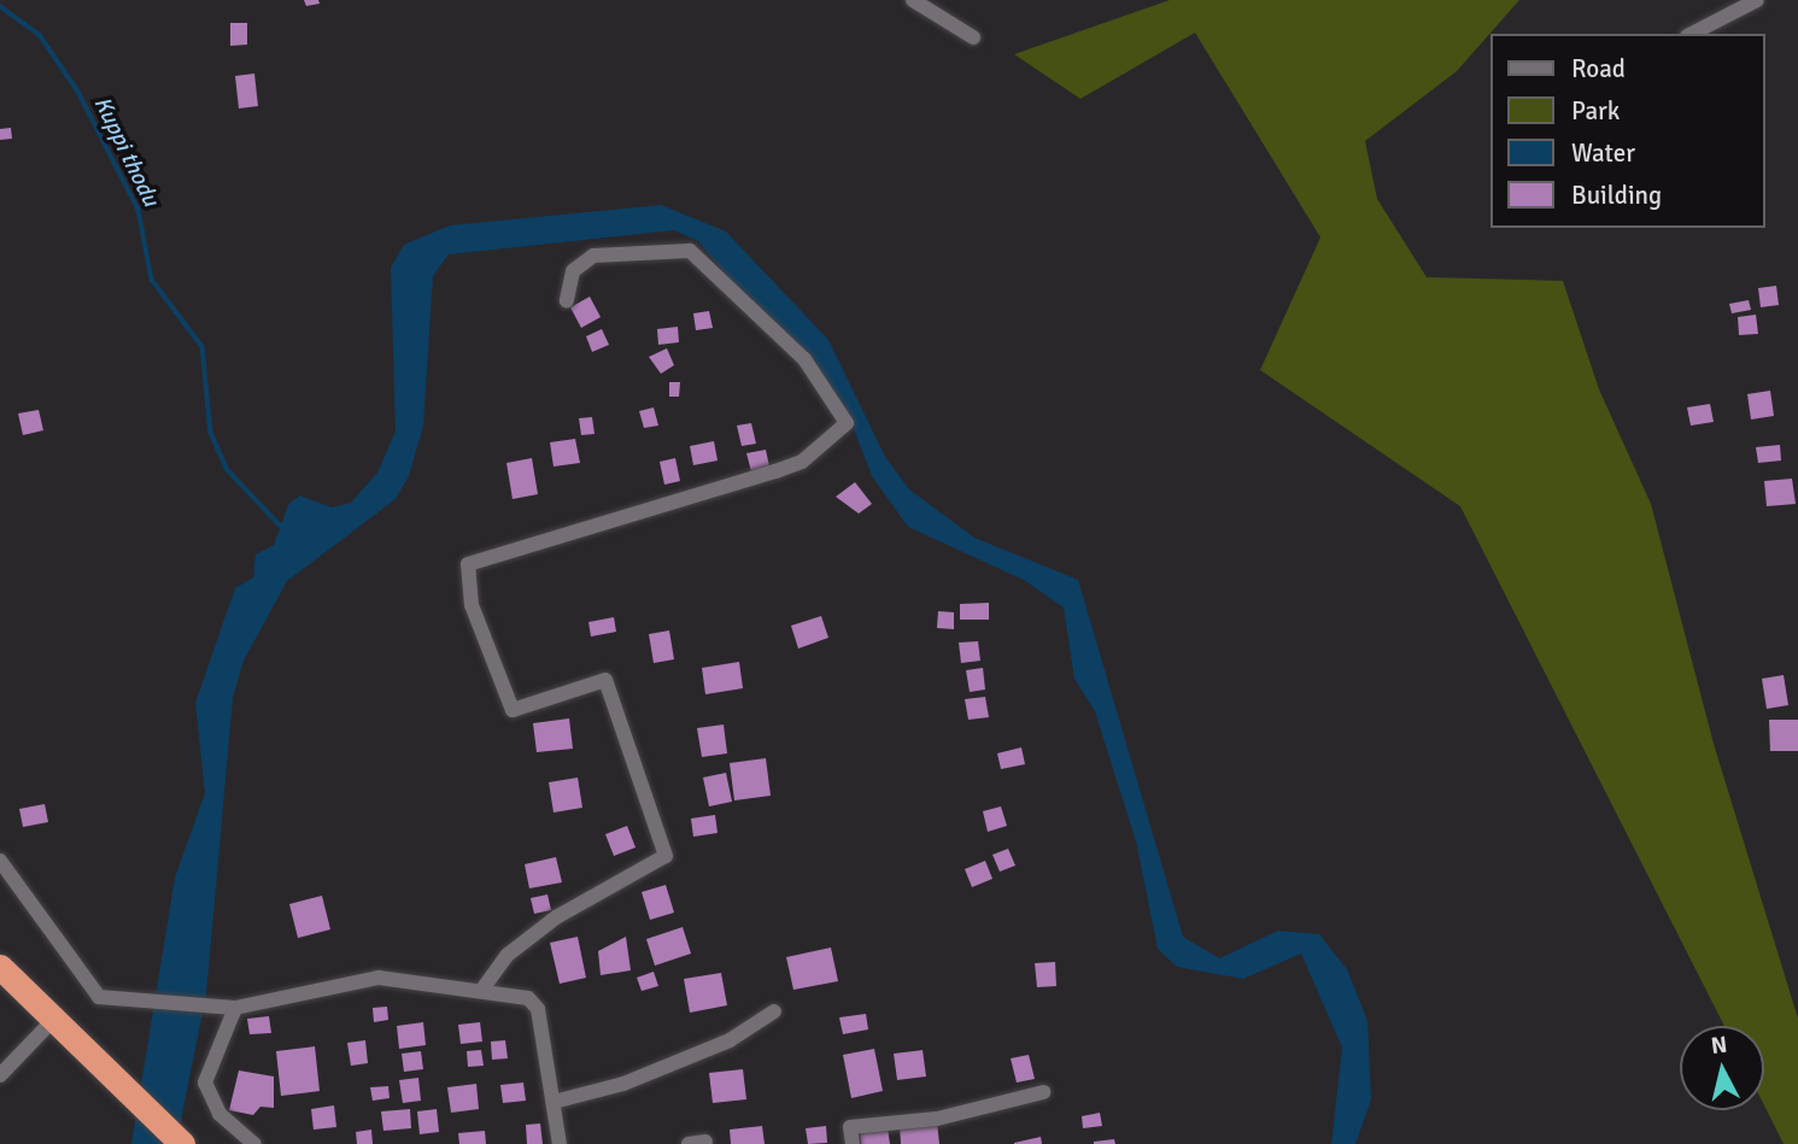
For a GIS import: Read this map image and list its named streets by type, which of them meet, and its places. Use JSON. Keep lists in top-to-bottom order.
{
  "water": ["Kuppi thodu"],
  "legend": [
    "Road",
    "Park",
    "Water",
    "Building"
  ],
  "north": "top"
}
